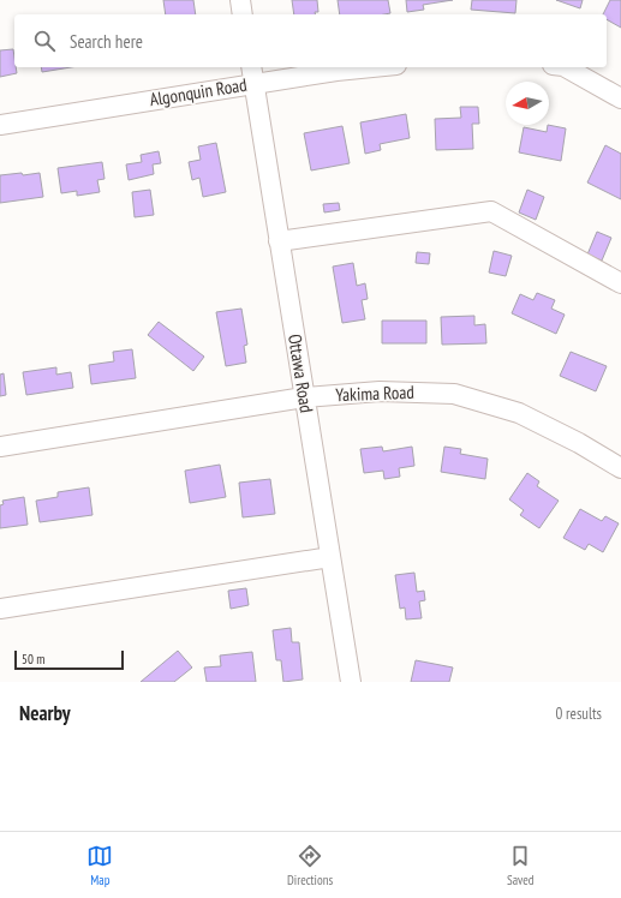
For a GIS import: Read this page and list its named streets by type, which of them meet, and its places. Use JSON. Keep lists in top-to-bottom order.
{
  "streets": {
    "street": ["Algonquin Road", "Ottawa Road", "Yakima Road"]
  },
  "crossings": [
    ["Algonquin Road", "Ottawa Road"],
    ["Ottawa Road", "Yakima Road"]
  ],
  "scale_bar": "50 m",
  "north": "left",
  "page": {
    "search": "Search here",
    "scale": "50 m",
    "heading": ["Nearby", "0 results"],
    "nav": ["Map", "Directions", "Saved"]
  }
}
